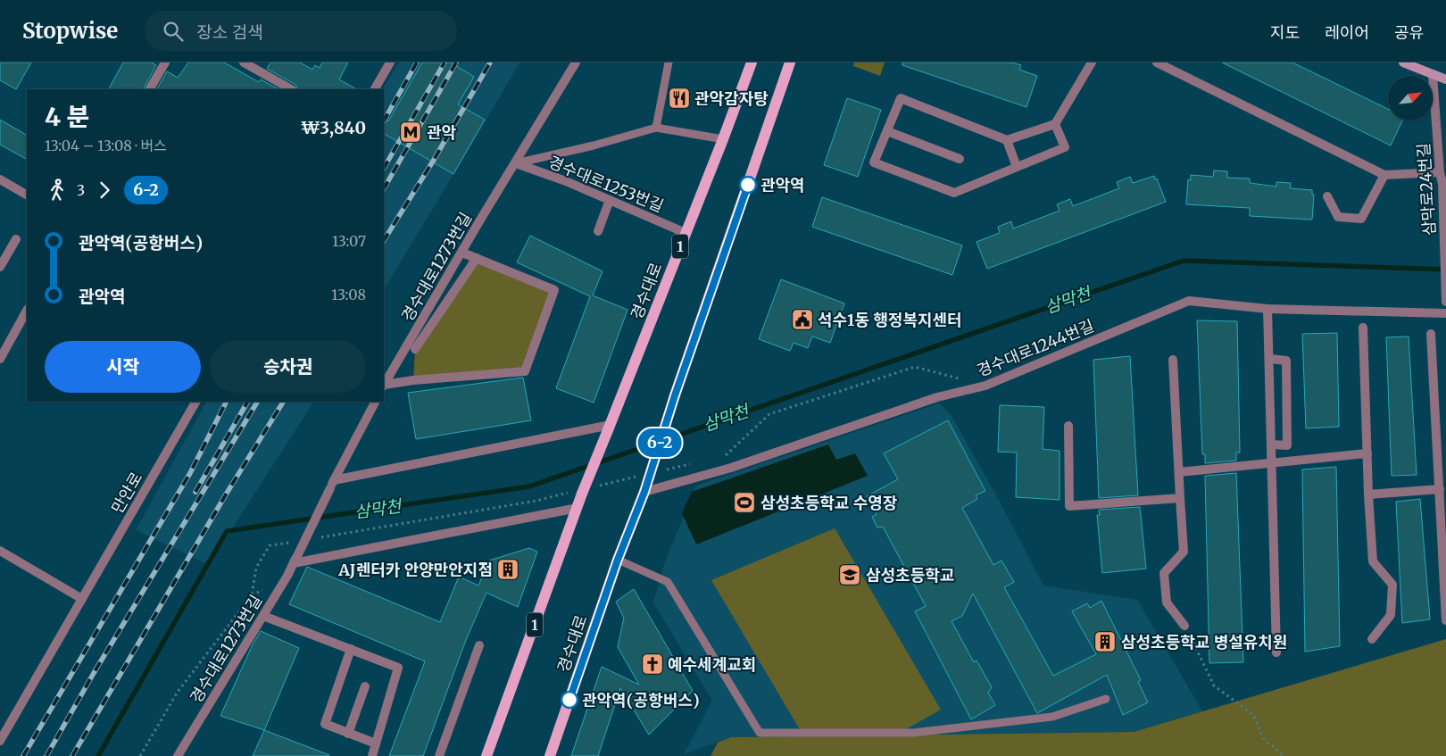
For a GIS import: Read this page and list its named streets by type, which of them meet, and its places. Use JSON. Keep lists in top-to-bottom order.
{
  "streets": {
    "main road": ["1", "경수대로"],
    "street": [
      "경수대로1253번길",
      "삼막로24번길",
      "경수대로1273번길",
      "경수대로1244번길",
      "만안로"
    ]
  },
  "crossings": [
    ["경수대로1253번길", "경수대로1273번길"],
    ["경수대로1253번길", "경수대로"],
    ["1", "경수대로"],
    ["경수대로", "경수대로1244번길"]
  ],
  "water": ["삼막천"],
  "places": {
    "restaurant": ["관악감자탕"],
    "metro station": ["관악"],
    "other": ["관악역", "관악역(공항버스)"],
    "public building": ["석수1동 행정복지센터"],
    "sports": ["삼성초등학교 수영장"],
    "building": ["AJ렌터카 안양만안지점", "삼성초등학교 병설유치원"],
    "school or university": ["삼성초등학교"],
    "church": ["예수세계교회"]
  },
  "lines": ["bus line 6-2"],
  "north": "top right",
  "page": {
    "header": "Stopwise",
    "search": "장소 검색",
    "nav": ["지도", "레이어", "공유"],
    "on_map": "6-2",
    "heading": ["4 분", "13:04 – 13:08 · 버스", "₩3,840"],
    "legs": ["3", "6-2"],
    "list": [
      {
        "name": "관악역(공항버스)",
        "value": "13:07"
      },
      {
        "name": "관악역",
        "value": "13:08"
      }
    ],
    "buttons": ["시작", "승차권"]
  }
}
